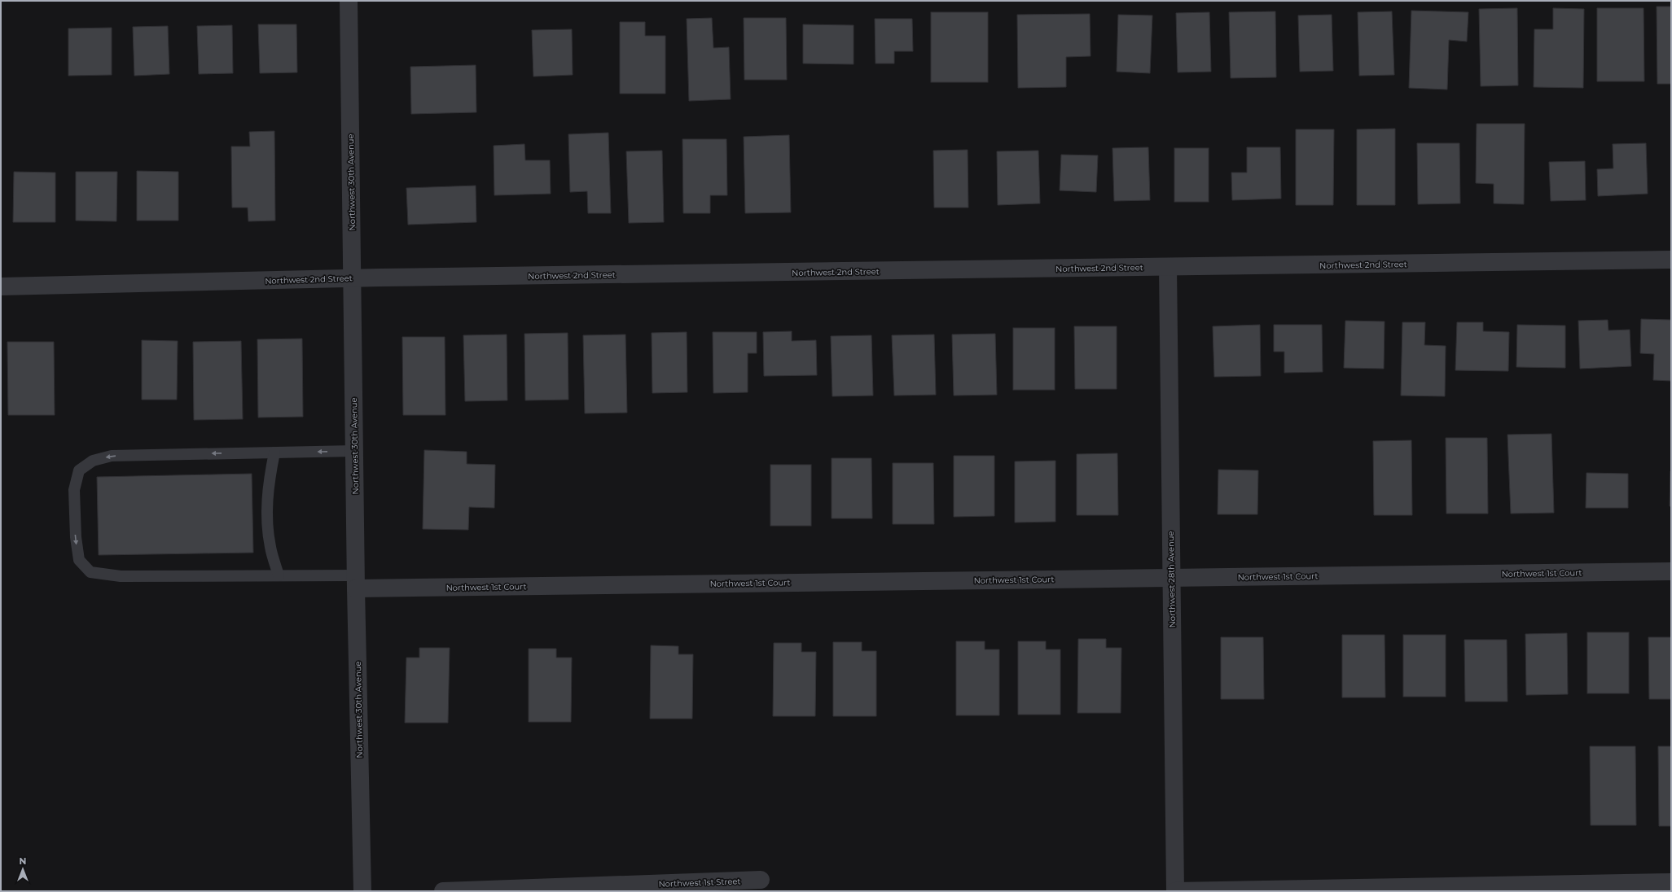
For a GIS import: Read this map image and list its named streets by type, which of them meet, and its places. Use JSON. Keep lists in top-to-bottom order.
{
  "streets": {
    "street": [
      "Northwest 30th Avenue",
      "Northwest 2nd Street",
      "Northwest 1st Court",
      "Northwest 28th Avenue",
      "Northwest 1st Street"
    ]
  },
  "crossings": [
    ["Northwest 30th Avenue", "Northwest 2nd Street"],
    ["Northwest 30th Avenue", "Northwest 1st Court"],
    ["Northwest 2nd Street", "Northwest 28th Avenue"],
    ["Northwest 1st Court", "Northwest 28th Avenue"]
  ],
  "north": "top"
}
